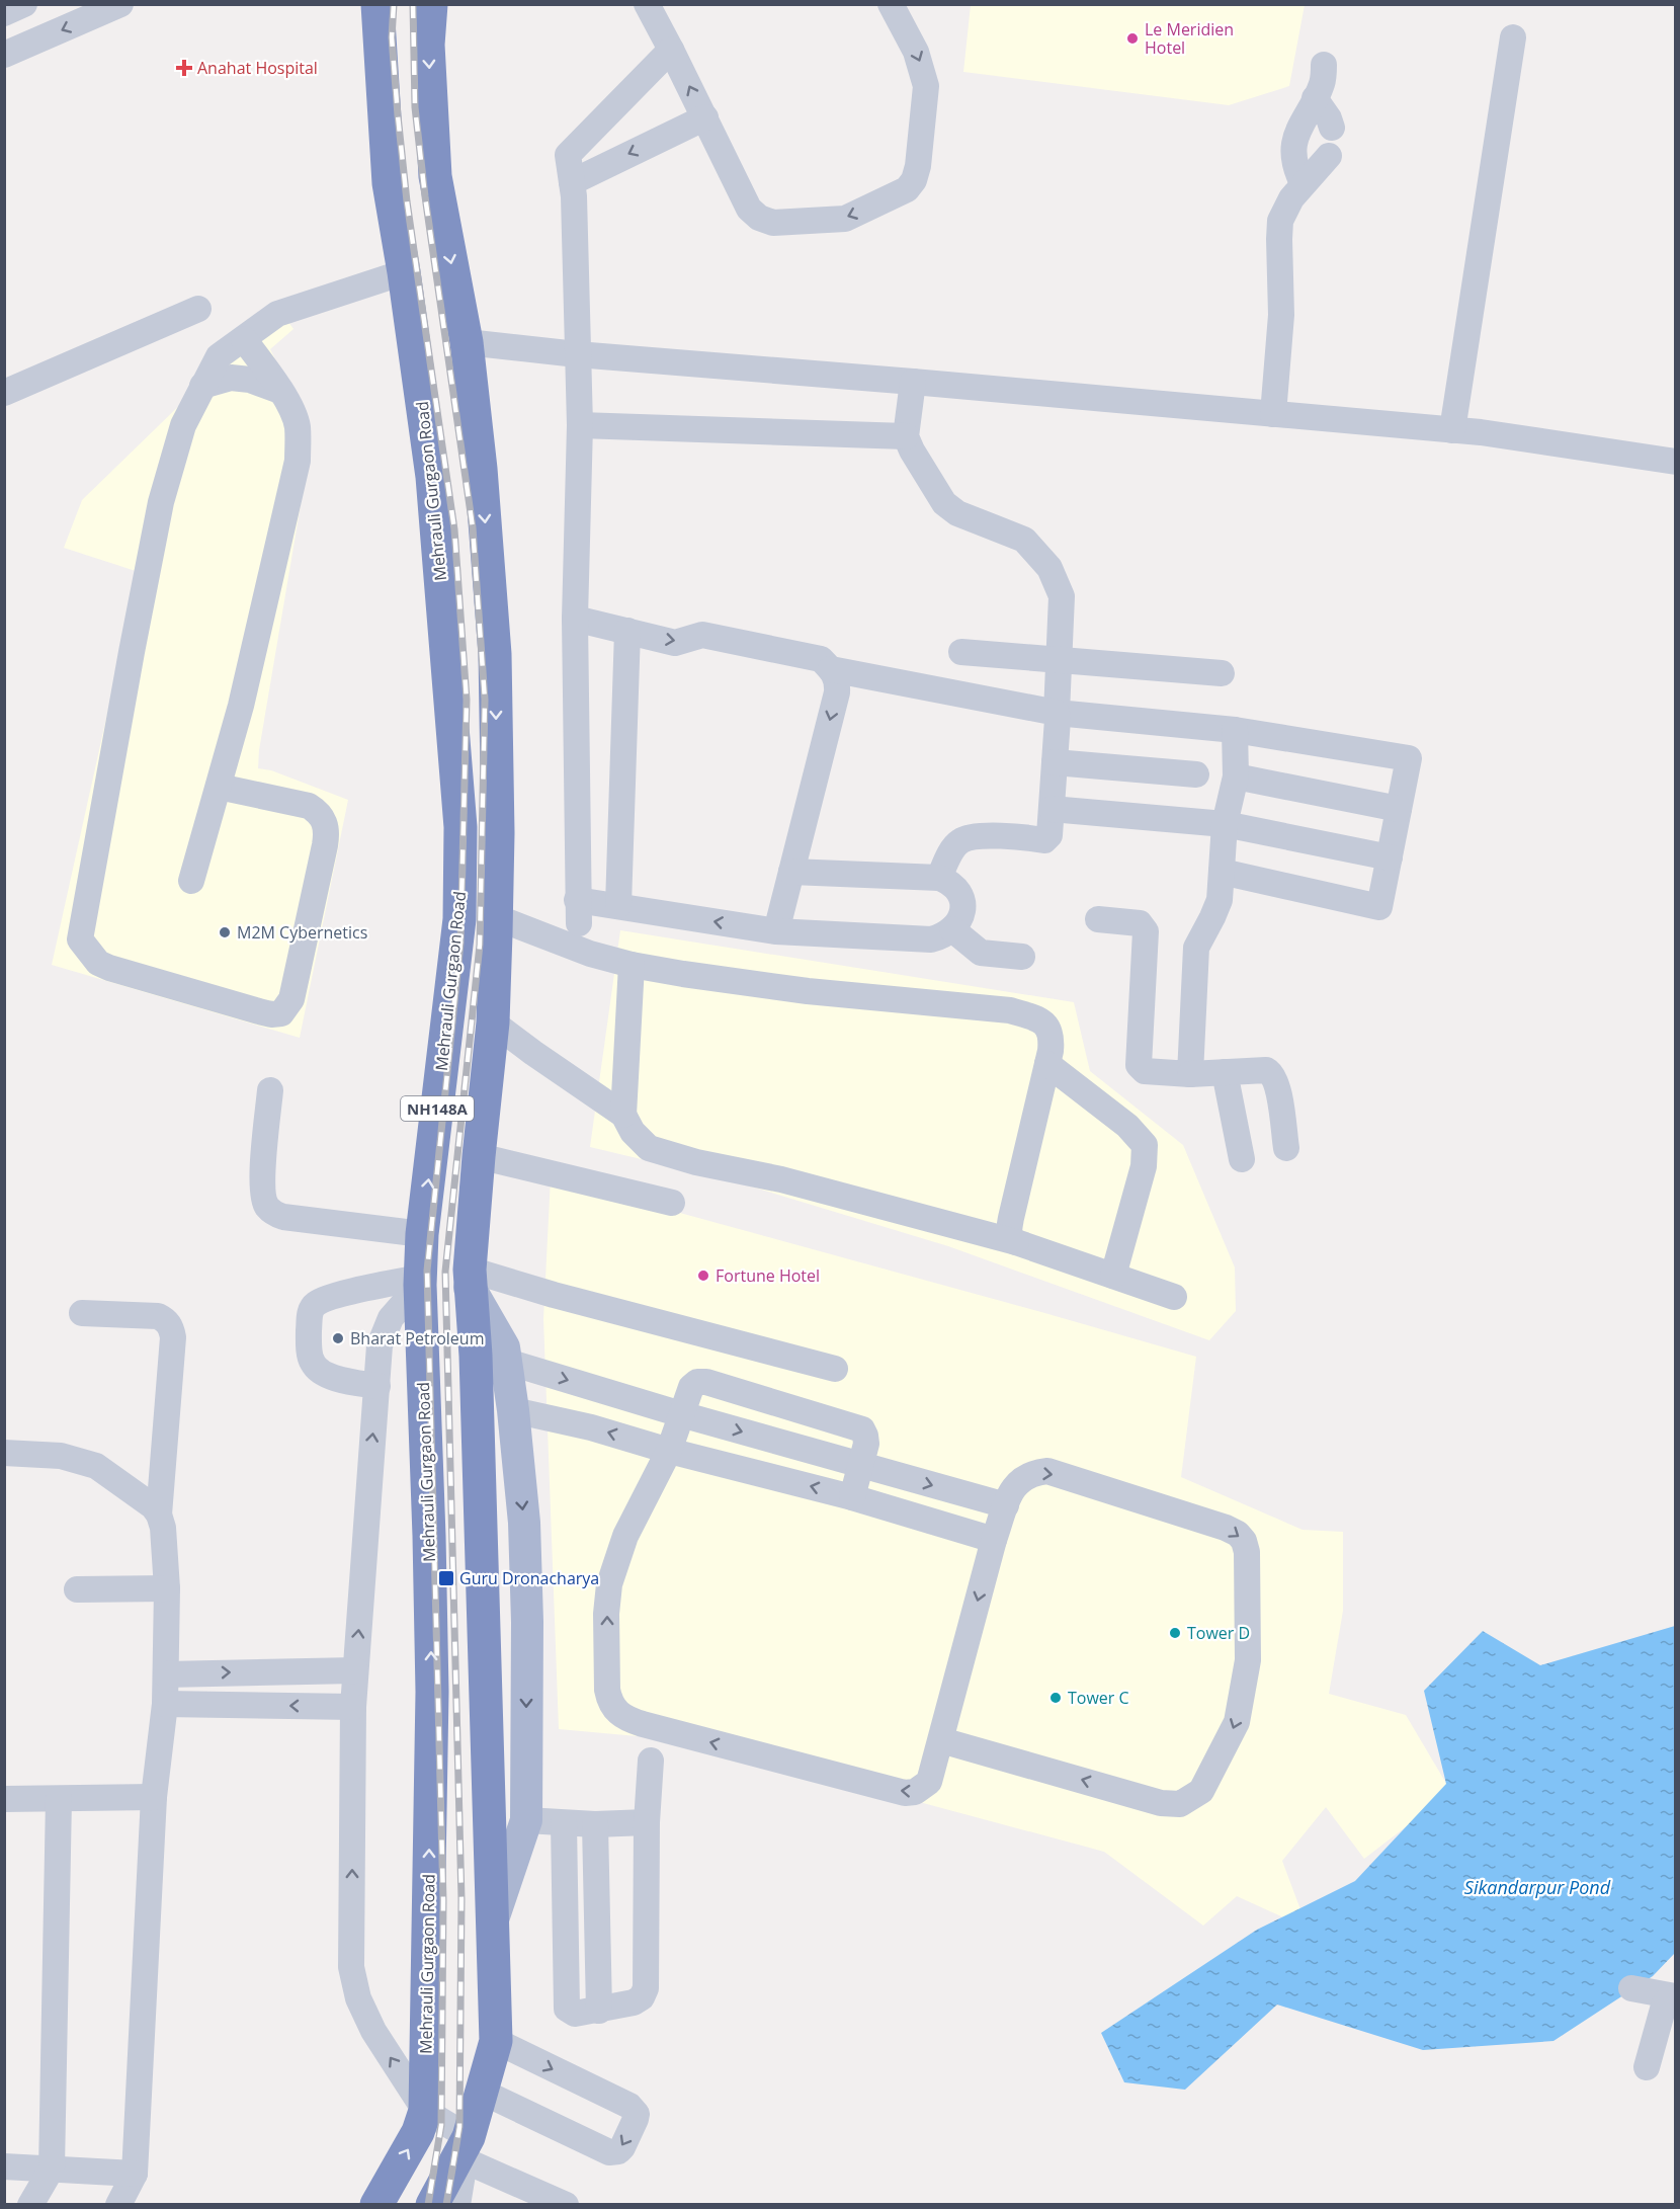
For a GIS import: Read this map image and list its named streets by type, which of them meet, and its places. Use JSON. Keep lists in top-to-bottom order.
{
  "streets": {
    "highway": ["Mehrauli Gurgaon Road", "NH148A"]
  },
  "water": ["Sikandarpur Pond"],
  "places": {
    "other": [
      "Le Meridien Hotel",
      "M2M Cybernetics",
      "Fortune Hotel",
      "Bharat Petroleum",
      "Tower D",
      "Tower C"
    ],
    "health": ["Anahat Hospital"],
    "transit": ["Guru Dronacharya"]
  }
}
